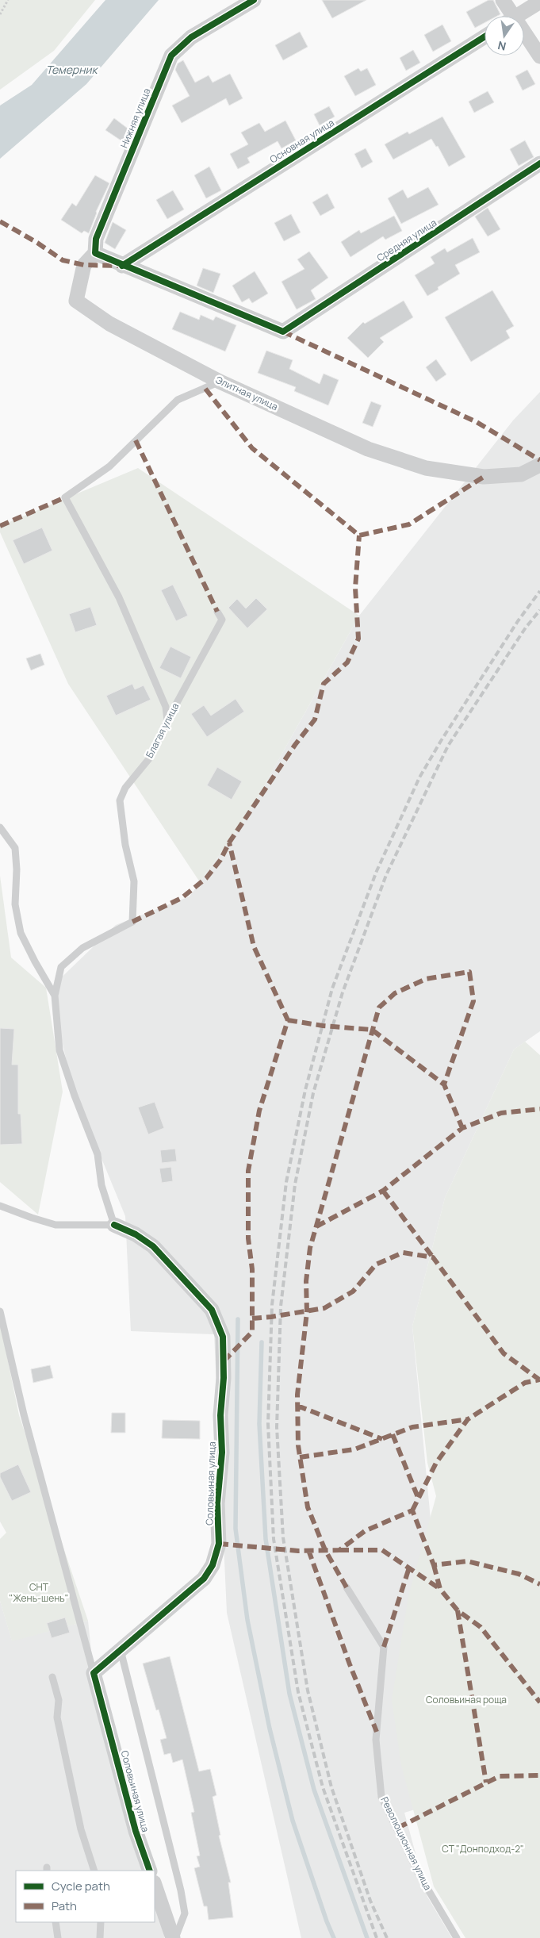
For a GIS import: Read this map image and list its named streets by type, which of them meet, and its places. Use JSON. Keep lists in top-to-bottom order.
{
  "streets": {
    "street": [
      "Нижняя улица",
      "Основная улица",
      "Средняя улица",
      "Элитная улица",
      "Соловьиная улица"
    ],
    "lane": ["Благая улица", "Революционная улица"]
  },
  "crossings": [
    ["Нижняя улица", "Элитная улица"],
    ["Основная улица", "Средняя улица"]
  ],
  "water": ["Темерник"],
  "parks": ["СНТ \"Жень-шень\"", "Соловьиная роща", "СТ \"Донподход-2\""],
  "legend": ["Cycle path", "Path"],
  "north": "bottom"
}
